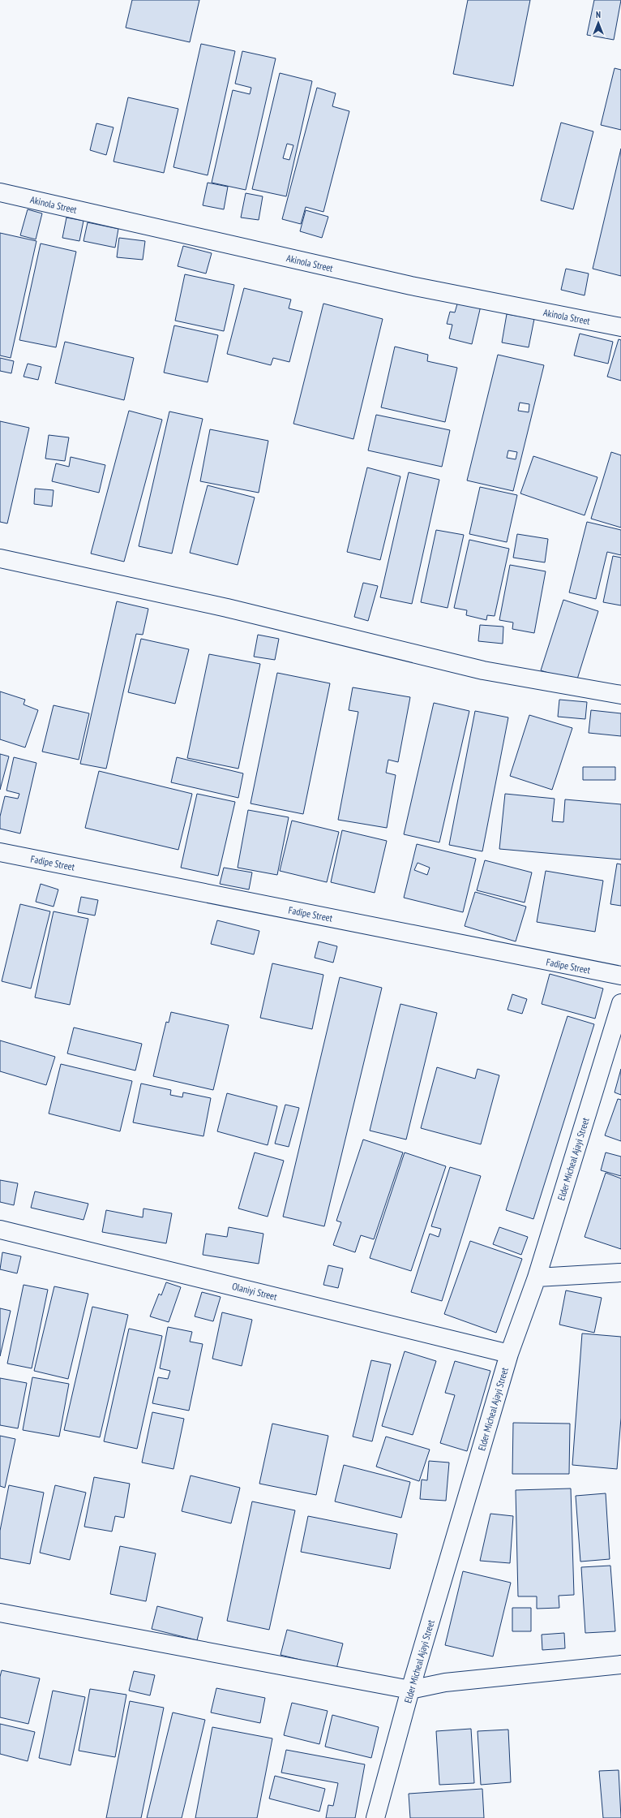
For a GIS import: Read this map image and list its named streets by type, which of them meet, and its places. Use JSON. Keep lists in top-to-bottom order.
{
  "streets": {
    "street": [
      "Akinola Street",
      "Fadipe Street",
      "Elder Micheal Ajayi Street",
      "Olaniyi Street"
    ]
  },
  "crossings": [
    ["Elder Micheal Ajayi Street", "Olaniyi Street"]
  ],
  "north": "top"
}
